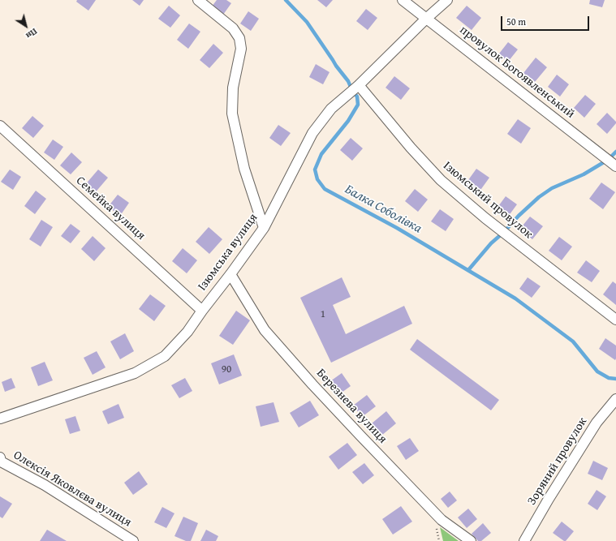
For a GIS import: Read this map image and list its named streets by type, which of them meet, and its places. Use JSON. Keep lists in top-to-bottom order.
{
  "streets": {
    "street": [
      "провулок Богоявленський",
      "Ізюмський провулок",
      "Семейка вулиця",
      "Ізюмська вулиця",
      "Березнева вулиця",
      "Зоряний провулок",
      "Олексія Яковлєва вулиця"
    ]
  },
  "crossings": [
    ["провулок Богоявленський", "Ізюмська вулиця"],
    ["Ізюмський провулок", "Ізюмська вулиця"],
    ["Семейка вулиця", "Ізюмська вулиця"],
    ["Ізюмська вулиця", "Березнева вулиця"]
  ],
  "water": ["Балка Соболівка"],
  "house_numbers": ["1", "90"],
  "scale_bar": "50 m",
  "north": "bottom right"
}
